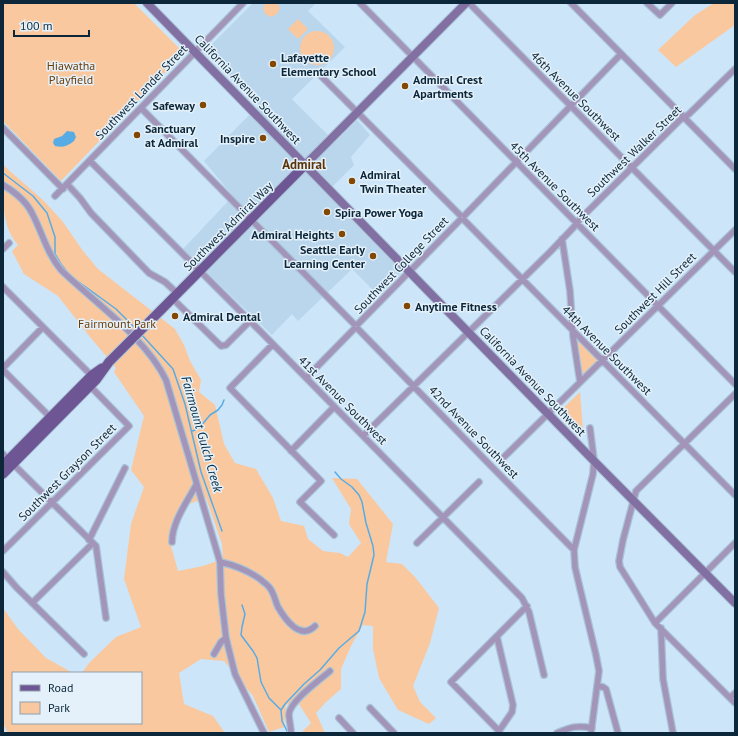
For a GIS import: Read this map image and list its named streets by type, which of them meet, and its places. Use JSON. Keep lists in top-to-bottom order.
{
  "streets": {
    "main road": ["California Avenue Southwest", "Southwest Admiral Way"],
    "street": [
      "Southwest Lander Street",
      "46th Avenue Southwest",
      "Southwest Walker Street",
      "45th Avenue Southwest",
      "Southwest College Street",
      "Southwest Hill Street",
      "44th Avenue Southwest",
      "41st Avenue Southwest",
      "42nd Avenue Southwest",
      "Southwest Grayson Street"
    ]
  },
  "crossings": [
    ["California Avenue Southwest", "Southwest Lander Street"],
    ["California Avenue Southwest", "Southwest Walker Street"],
    ["California Avenue Southwest", "Southwest Admiral Way"],
    ["California Avenue Southwest", "Southwest College Street"],
    ["California Avenue Southwest", "Southwest Hill Street"],
    ["Southwest Lander Street", "41st Avenue Southwest"],
    ["Southwest Lander Street", "42nd Avenue Southwest"],
    ["46th Avenue Southwest", "Southwest Walker Street"],
    ["46th Avenue Southwest", "Southwest College Street"],
    ["46th Avenue Southwest", "Southwest Hill Street"],
    ["Southwest Walker Street", "45th Avenue Southwest"],
    ["Southwest Walker Street", "44th Avenue Southwest"],
    ["Southwest Walker Street", "41st Avenue Southwest"],
    ["Southwest Walker Street", "42nd Avenue Southwest"],
    ["45th Avenue Southwest", "Southwest Admiral Way"],
    ["45th Avenue Southwest", "Southwest College Street"],
    ["45th Avenue Southwest", "Southwest Hill Street"],
    ["Southwest Admiral Way", "44th Avenue Southwest"],
    ["Southwest Admiral Way", "41st Avenue Southwest"],
    ["Southwest Admiral Way", "42nd Avenue Southwest"],
    ["Southwest Admiral Way", "Southwest Grayson Street"],
    ["Southwest College Street", "44th Avenue Southwest"],
    ["Southwest College Street", "41st Avenue Southwest"],
    ["Southwest College Street", "42nd Avenue Southwest"],
    ["Southwest Hill Street", "44th Avenue Southwest"]
  ],
  "districts": ["Admiral"],
  "water": ["Fairmount Gulch Creek"],
  "parks": ["Hiawatha Playfield", "Fairmount Park"],
  "places": [
    "Lafayette Elementary School",
    "Admiral Crest Apartments",
    "Safeway",
    "Sanctuary at Admiral",
    "Inspire",
    "Admiral Twin Theater",
    "Spira Power Yoga",
    "Admiral Heights",
    "Seattle Early Learning Center",
    "Anytime Fitness",
    "Admiral Dental"
  ],
  "legend": ["Road", "Park"],
  "scale_bar": "100 m"
}
